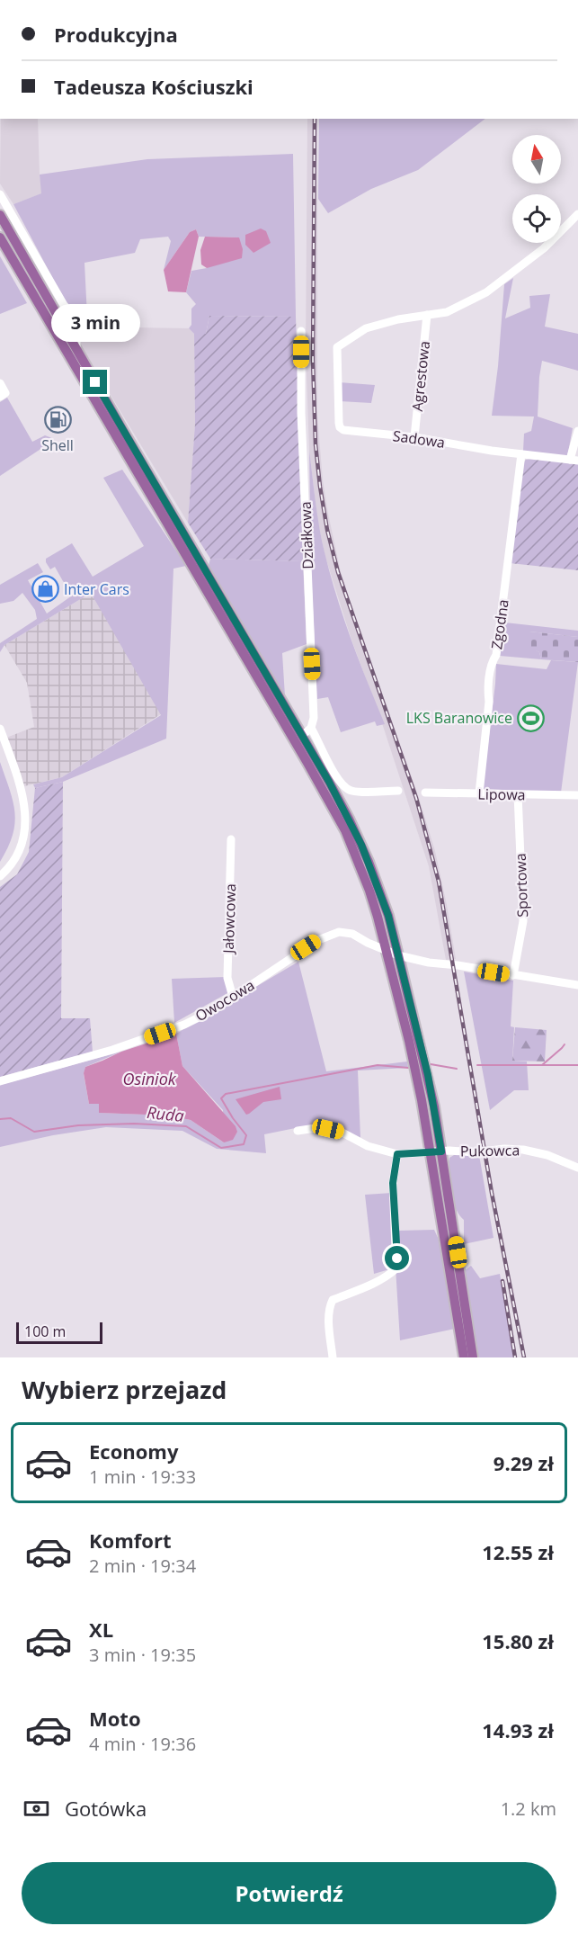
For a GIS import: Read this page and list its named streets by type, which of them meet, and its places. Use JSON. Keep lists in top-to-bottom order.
{
  "streets": {
    "street": [
      "Agrestowa",
      "Sadowa",
      "Działkowa",
      "Zgodna",
      "Lipowa",
      "Sportowa",
      "Jałowcowa",
      "Owocowa",
      "Pukowca"
    ]
  },
  "crossings": [
    ["Agrestowa", "Sadowa"],
    ["Sadowa", "Zgodna"],
    ["Zgodna", "Lipowa"],
    ["Lipowa", "Sportowa"],
    ["Sportowa", "Owocowa"],
    ["Jałowcowa", "Owocowa"]
  ],
  "water": ["Osiniok", "Ruda"],
  "places": {
    "fuel station": ["Shell"],
    "shop": ["Inter Cars"],
    "sports": ["LKS Baranowice"]
  },
  "scale_bar": "100 m",
  "north": "top",
  "page": {
    "banner": ["Produkcyjna", "Tadeusza Kościuszki"],
    "bubble": "3 min",
    "scale": "100 m",
    "heading": "Wybierz przejazd",
    "list": [
      {
        "name": "Economy",
        "note": "1 min · 19:33",
        "value": "9.29 zł"
      },
      {
        "name": "Komfort",
        "note": "2 min · 19:34",
        "value": "12.55 zł"
      },
      {
        "name": "XL",
        "note": "3 min · 19:35",
        "value": "15.80 zł"
      },
      {
        "name": "Moto",
        "note": "4 min · 19:36",
        "value": "14.93 zł"
      }
    ],
    "pay": ["Gotówka", "1.2 km"],
    "buttons": "Potwierdź"
  }
}
